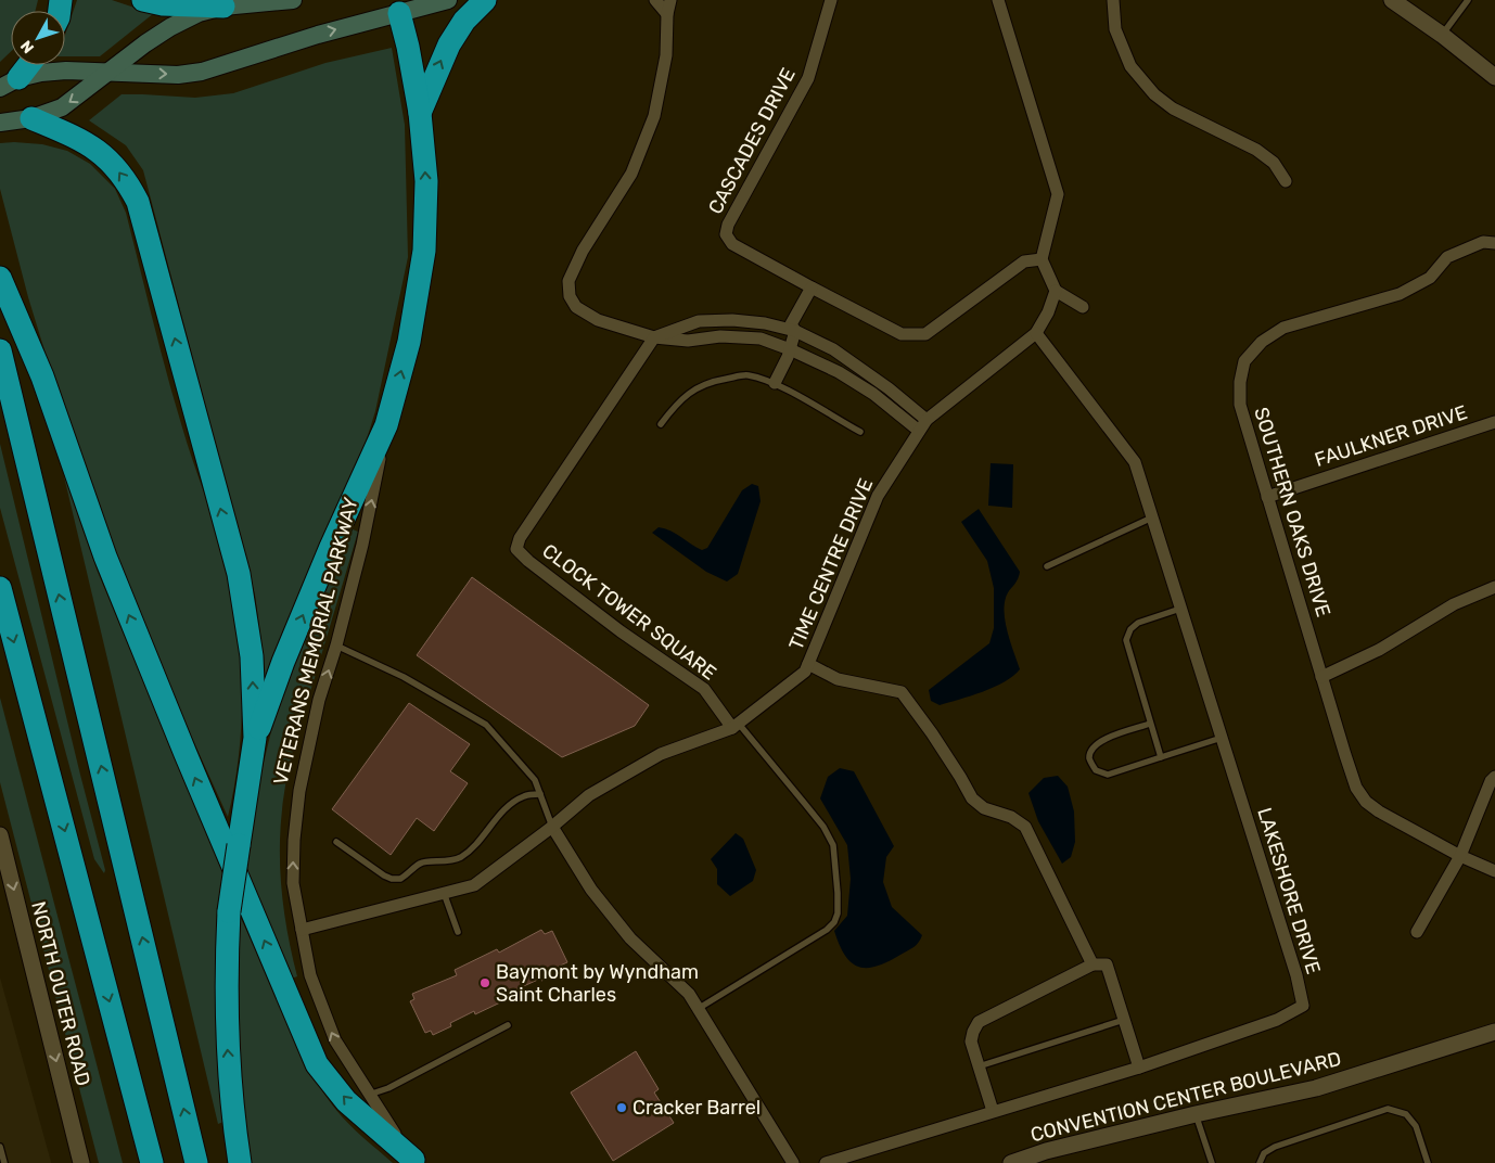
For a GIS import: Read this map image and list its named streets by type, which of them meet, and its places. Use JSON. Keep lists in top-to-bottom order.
{
  "streets": {
    "street": [
      "CASCADES DRIVE",
      "FAULKNER DRIVE",
      "SOUTHERN OAKS DRIVE",
      "TIME CENTRE DRIVE",
      "CLOCK TOWER SQUARE",
      "VETERANS MEMORIAL PARKWAY",
      "LAKESHORE DRIVE",
      "NORTH OUTER ROAD",
      "CONVENTION CENTER BOULEVARD"
    ]
  },
  "crossings": [
    ["FAULKNER DRIVE", "SOUTHERN OAKS DRIVE"],
    ["TIME CENTRE DRIVE", "CLOCK TOWER SQUARE"],
    ["TIME CENTRE DRIVE", "VETERANS MEMORIAL PARKWAY"],
    ["TIME CENTRE DRIVE", "LAKESHORE DRIVE"]
  ],
  "one_way": ["VETERANS MEMORIAL PARKWAY", "NORTH OUTER ROAD"],
  "places": ["Baymont by Wyndham Saint Charles", "Cracker Barrel"],
  "north": "bottom left"
}
